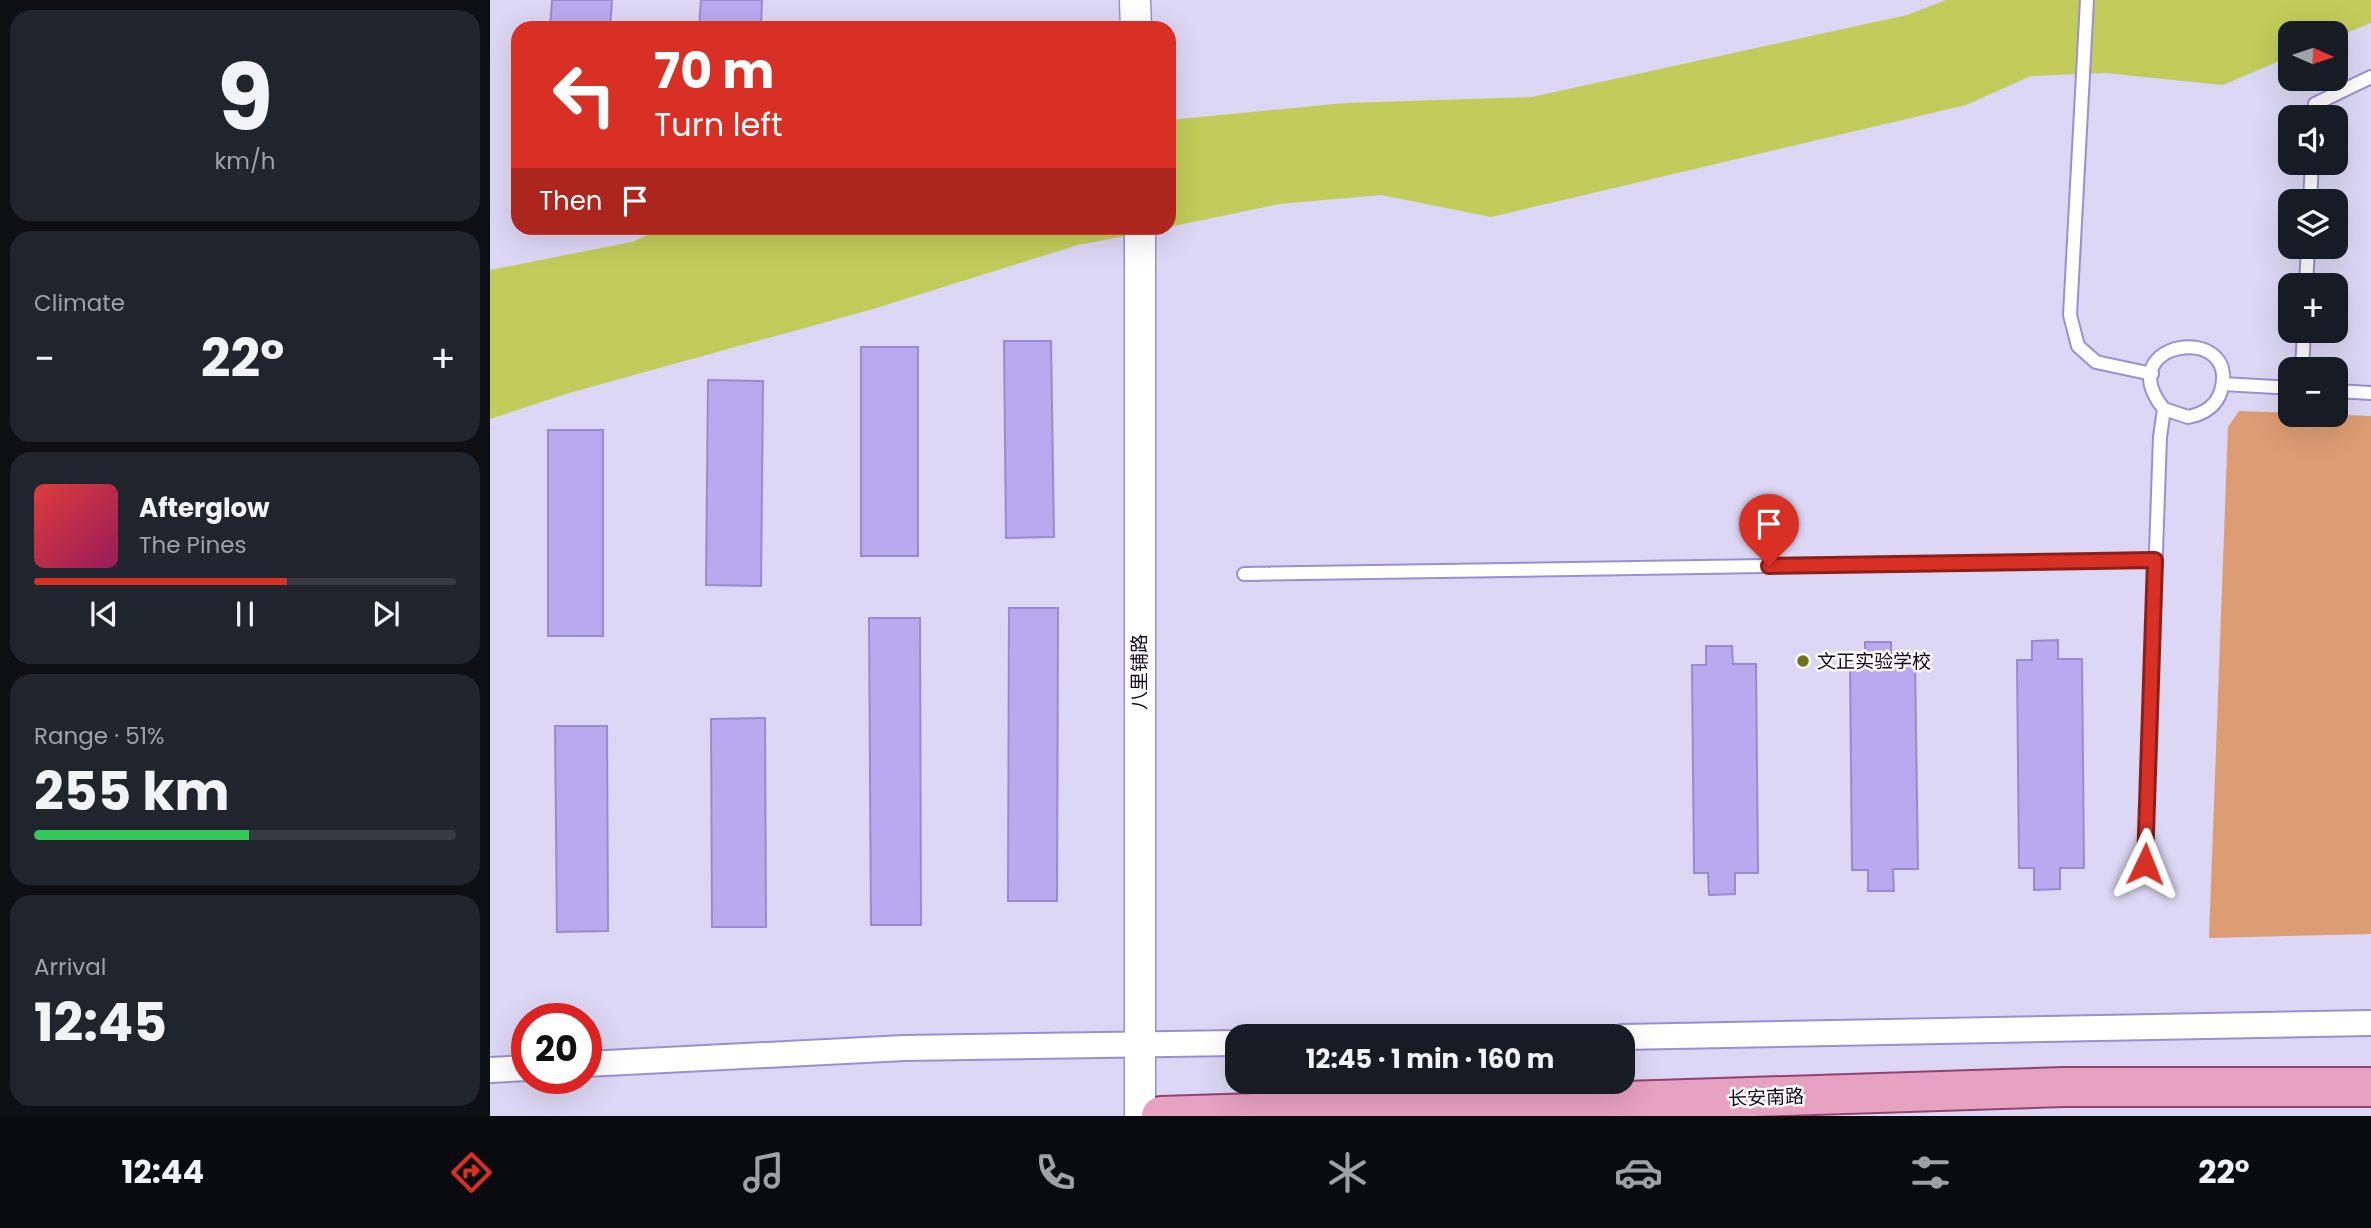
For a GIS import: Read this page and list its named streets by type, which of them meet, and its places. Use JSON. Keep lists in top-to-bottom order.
{
  "streets": {
    "main road": ["长安南路"],
    "street": ["八里铺路"]
  },
  "places": ["文正实验学校"],
  "north": "right",
  "page": {
    "tile": [
      ["9", "km/h"],
      "Climate",
      ["Range · 51%", "255 km"],
      ["Arrival", "12:45"]
    ],
    "map_buttons": ["+", "−"],
    "turn": ["70 m", "Turn left"],
    "then": "Then",
    "heat": ["−", "22°", "+"],
    "song": ["Afterglow", "The Pines"],
    "limit": "20",
    "trip": "12:45 · 1 min · 160 m",
    "tabs": ["12:44", "22°"]
  }
}
